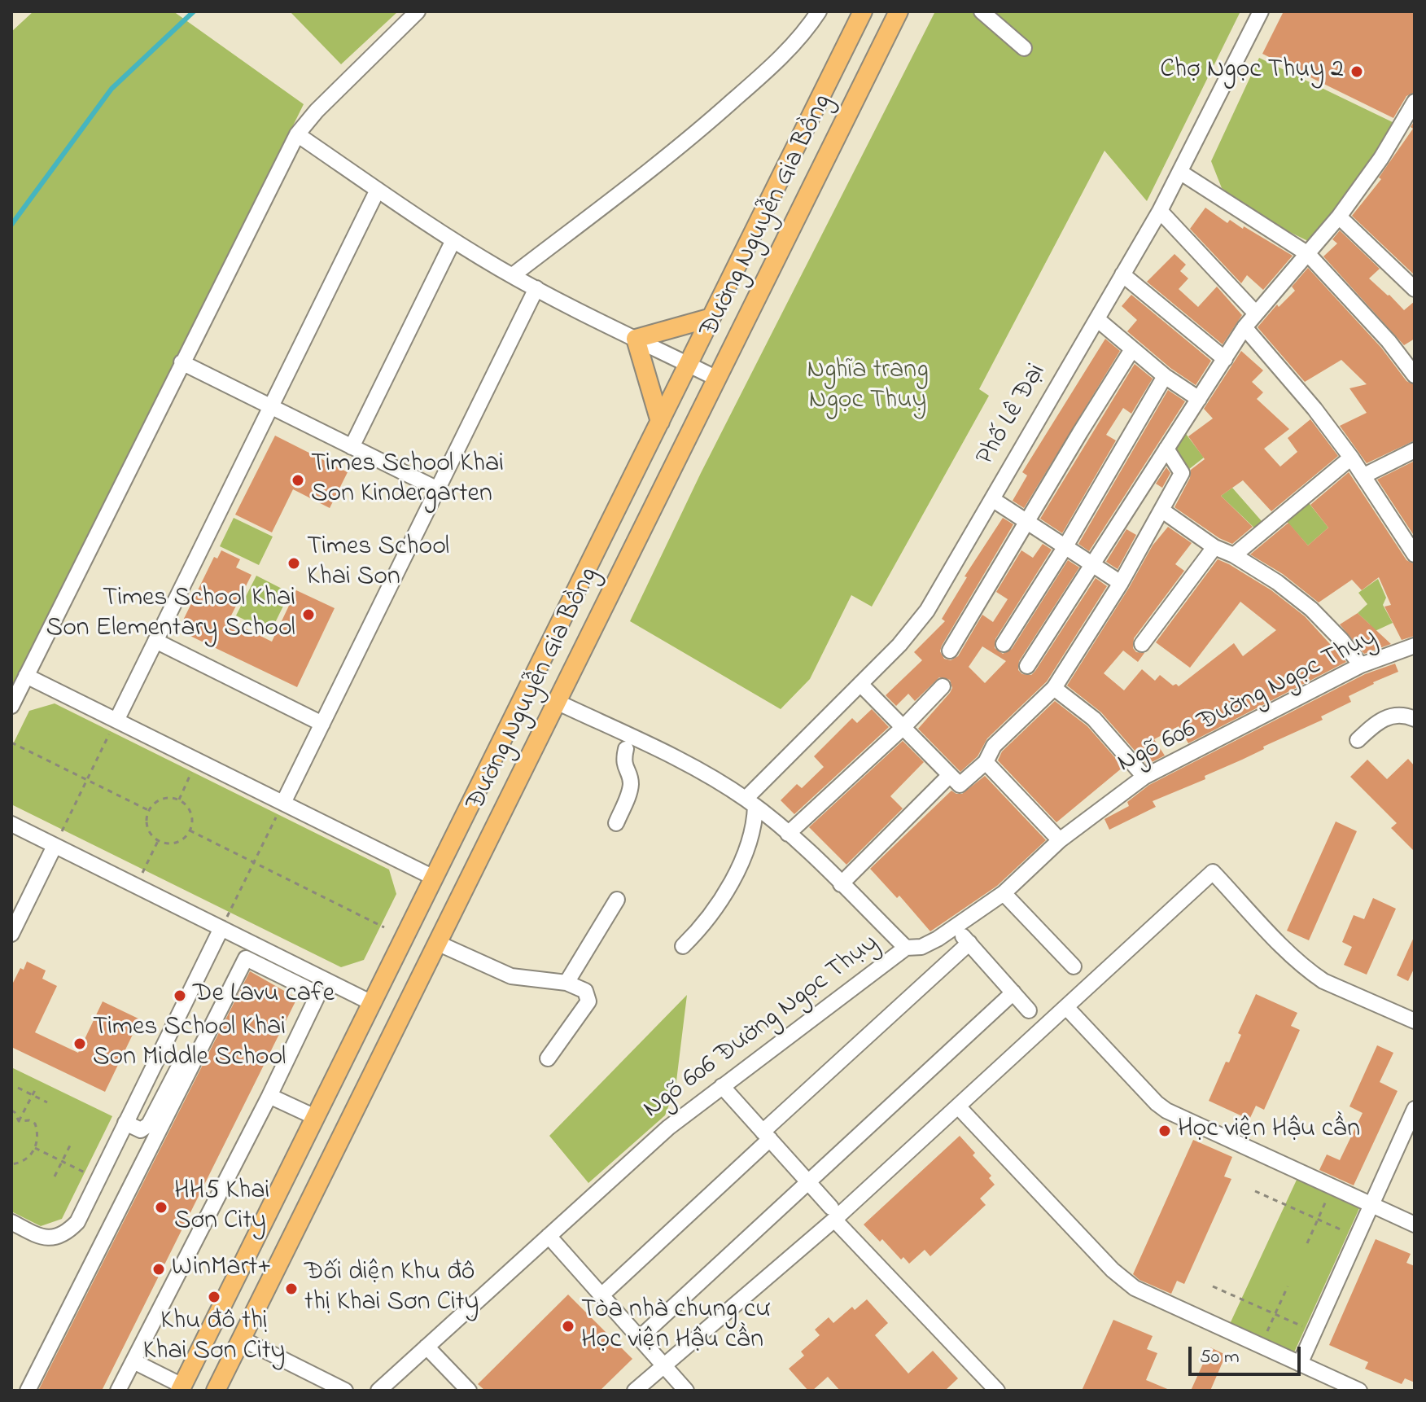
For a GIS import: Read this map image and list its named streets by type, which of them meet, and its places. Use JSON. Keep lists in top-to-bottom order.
{
  "streets": {
    "main road": ["Đường Nguyễn Gia Bồng"],
    "street": ["Phố Lê Đại", "Ngõ 606 Đường Ngọc Thụy"]
  },
  "parks": ["Nghĩa trang Ngọc Thuỵ"],
  "places": [
    "Chợ Ngọc Thụy 2",
    "Times School Khai Son Kindergarten",
    "Times School Khai Son",
    "Times School Khai Son Elementary School",
    "De Lavu cafe",
    "Times School Khai Son Middle School",
    "Học viện Hậu cần",
    "HH5 Khai Sơn City",
    "WinMart+",
    "Đối diện Khu đô thị Khai Sơn City",
    "Khu đô thị Khai Sơn City",
    "Tòa nhà chung cư Học viện Hậu cần"
  ],
  "scale_bar": "50 m"
}
